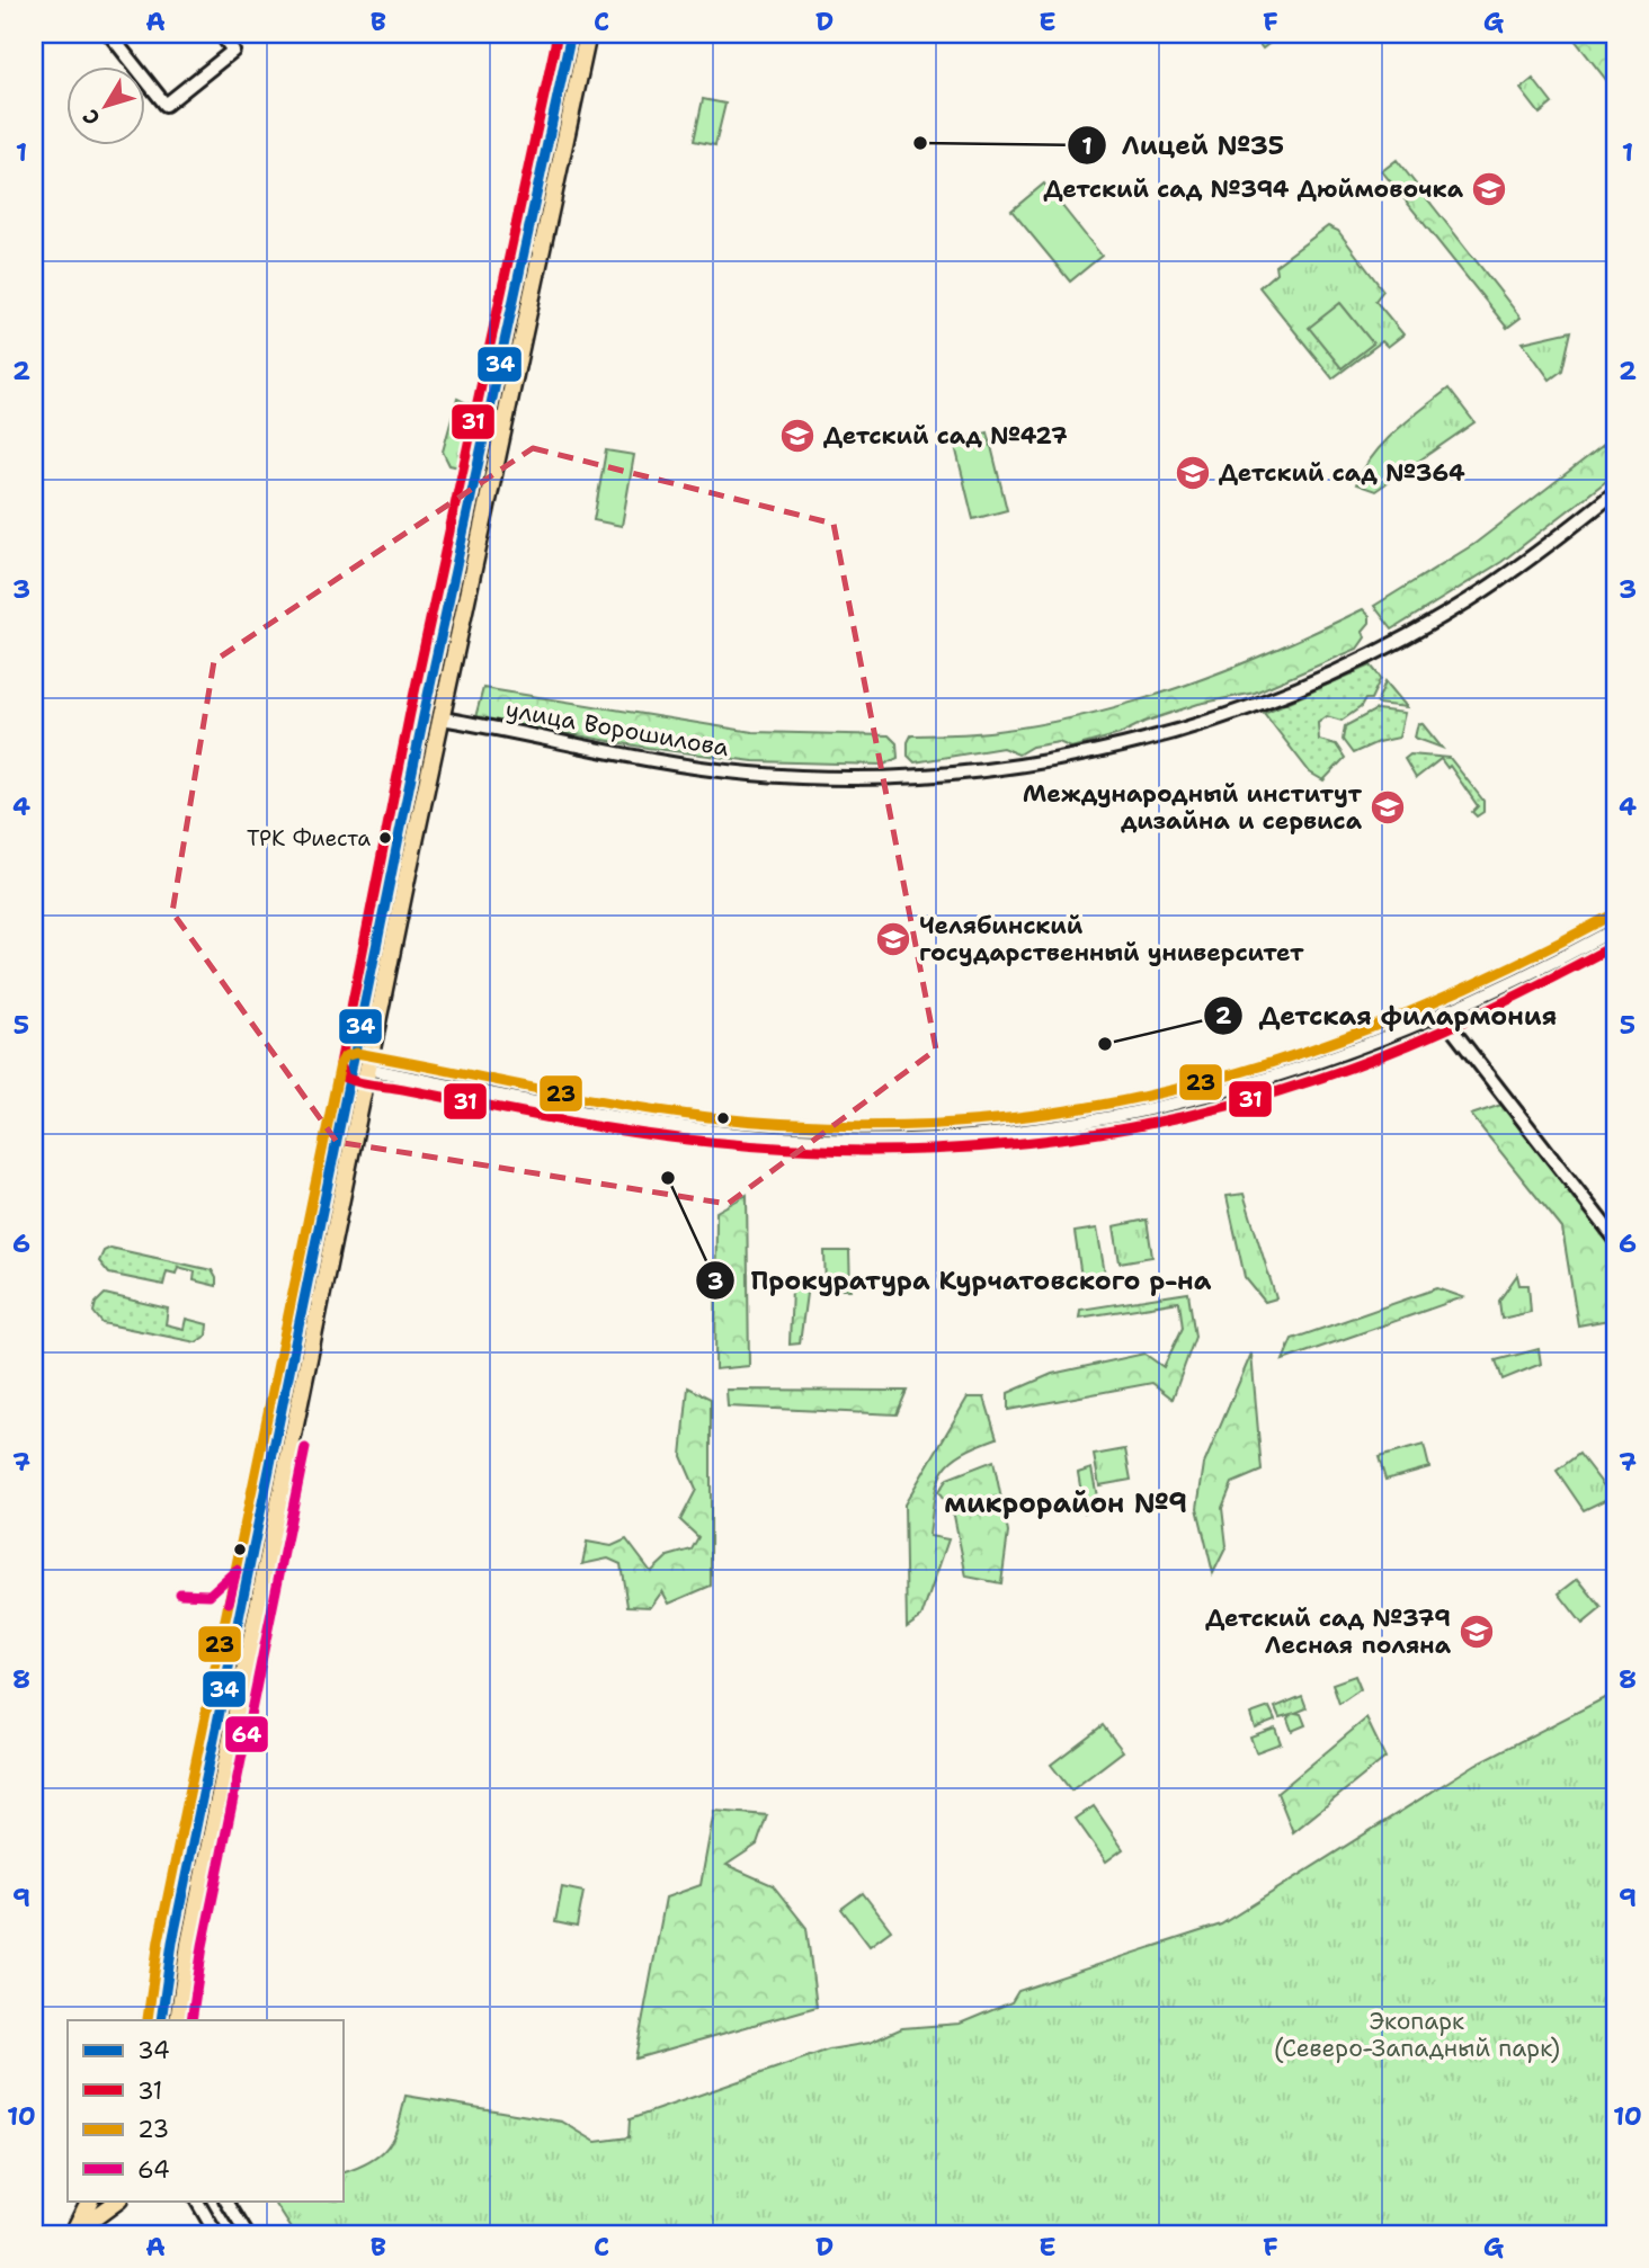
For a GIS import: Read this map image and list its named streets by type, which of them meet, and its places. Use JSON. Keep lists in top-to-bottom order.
{
  "streets": {
    "street": ["улица Ворошилова"]
  },
  "districts": ["микрорайон №9"],
  "parks": ["Экопарк (Северо-Западный парк)"],
  "places": {
    "other": [
      "Лицей №35",
      "ТРК Фиеста",
      "Детская филармония",
      "Прокуратура Курчатовского р-на"
    ],
    "school or university": [
      "Детский сад №394 Дюймовочка",
      "Детский сад №427",
      "Детский сад №364",
      "Международный институт дизайна и сервиса",
      "Челябинский государственный университет",
      "Детский сад №379 Лесная поляна"
    ]
  },
  "lines": [
    "transit line 34",
    "transit line 31",
    "transit line 23",
    "transit line 64"
  ],
  "legend": [
    "34",
    "31",
    "23",
    "64"
  ],
  "north": "bottom left",
  "grid": {
    "columns": [
      "A",
      "B",
      "C",
      "D",
      "E",
      "F",
      "G"
    ],
    "rows": [
      "1",
      "2",
      "3",
      "4",
      "5",
      "6",
      "7",
      "8",
      "9",
      "10"
    ]
  }
}
